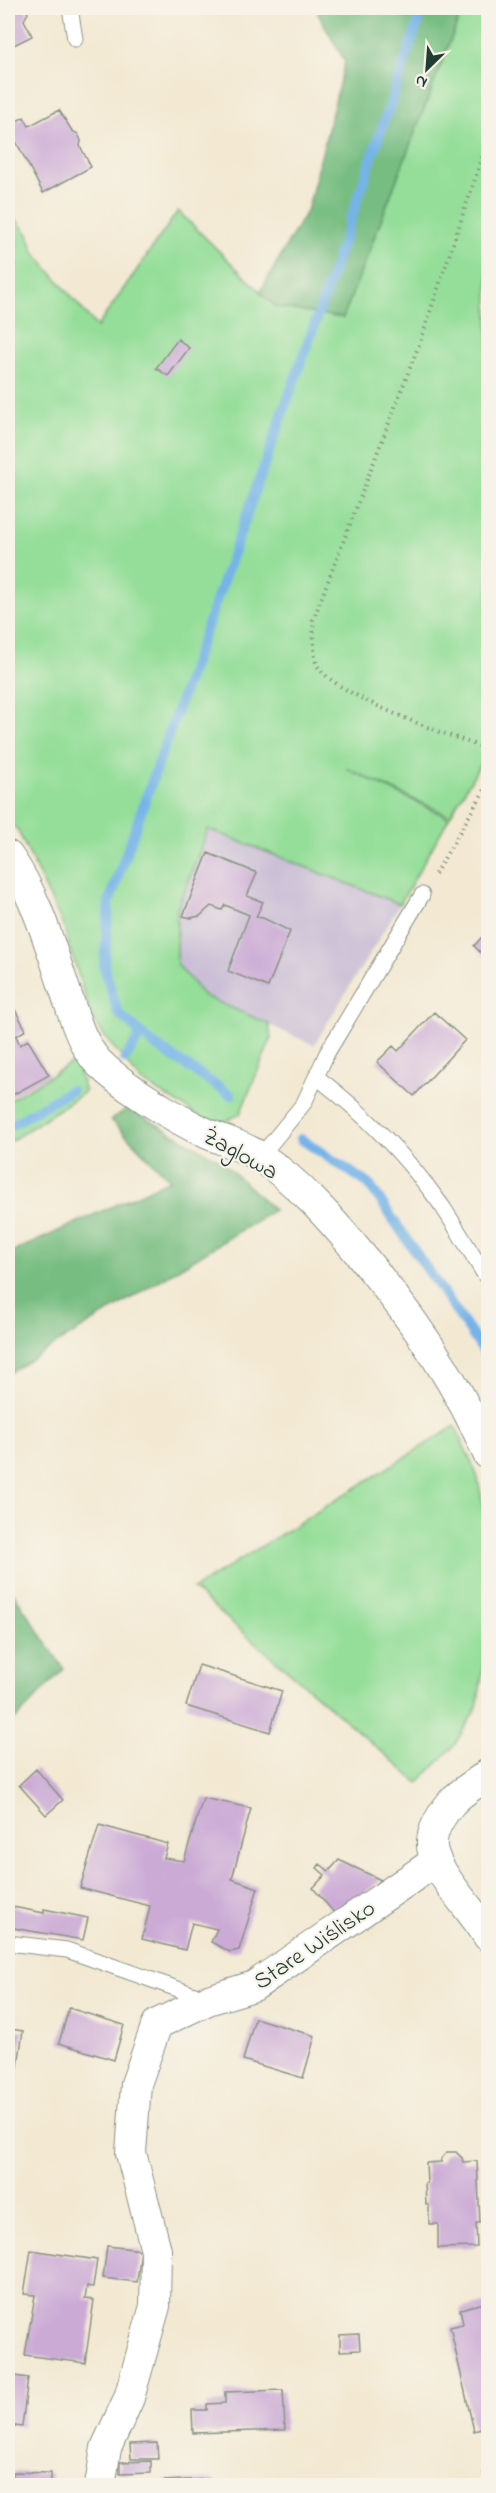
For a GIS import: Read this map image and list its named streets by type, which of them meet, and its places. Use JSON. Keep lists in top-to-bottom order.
{
  "streets": {
    "street": ["Żaglowa", "Stare Wiślisko"]
  },
  "north": "bottom left"
}
